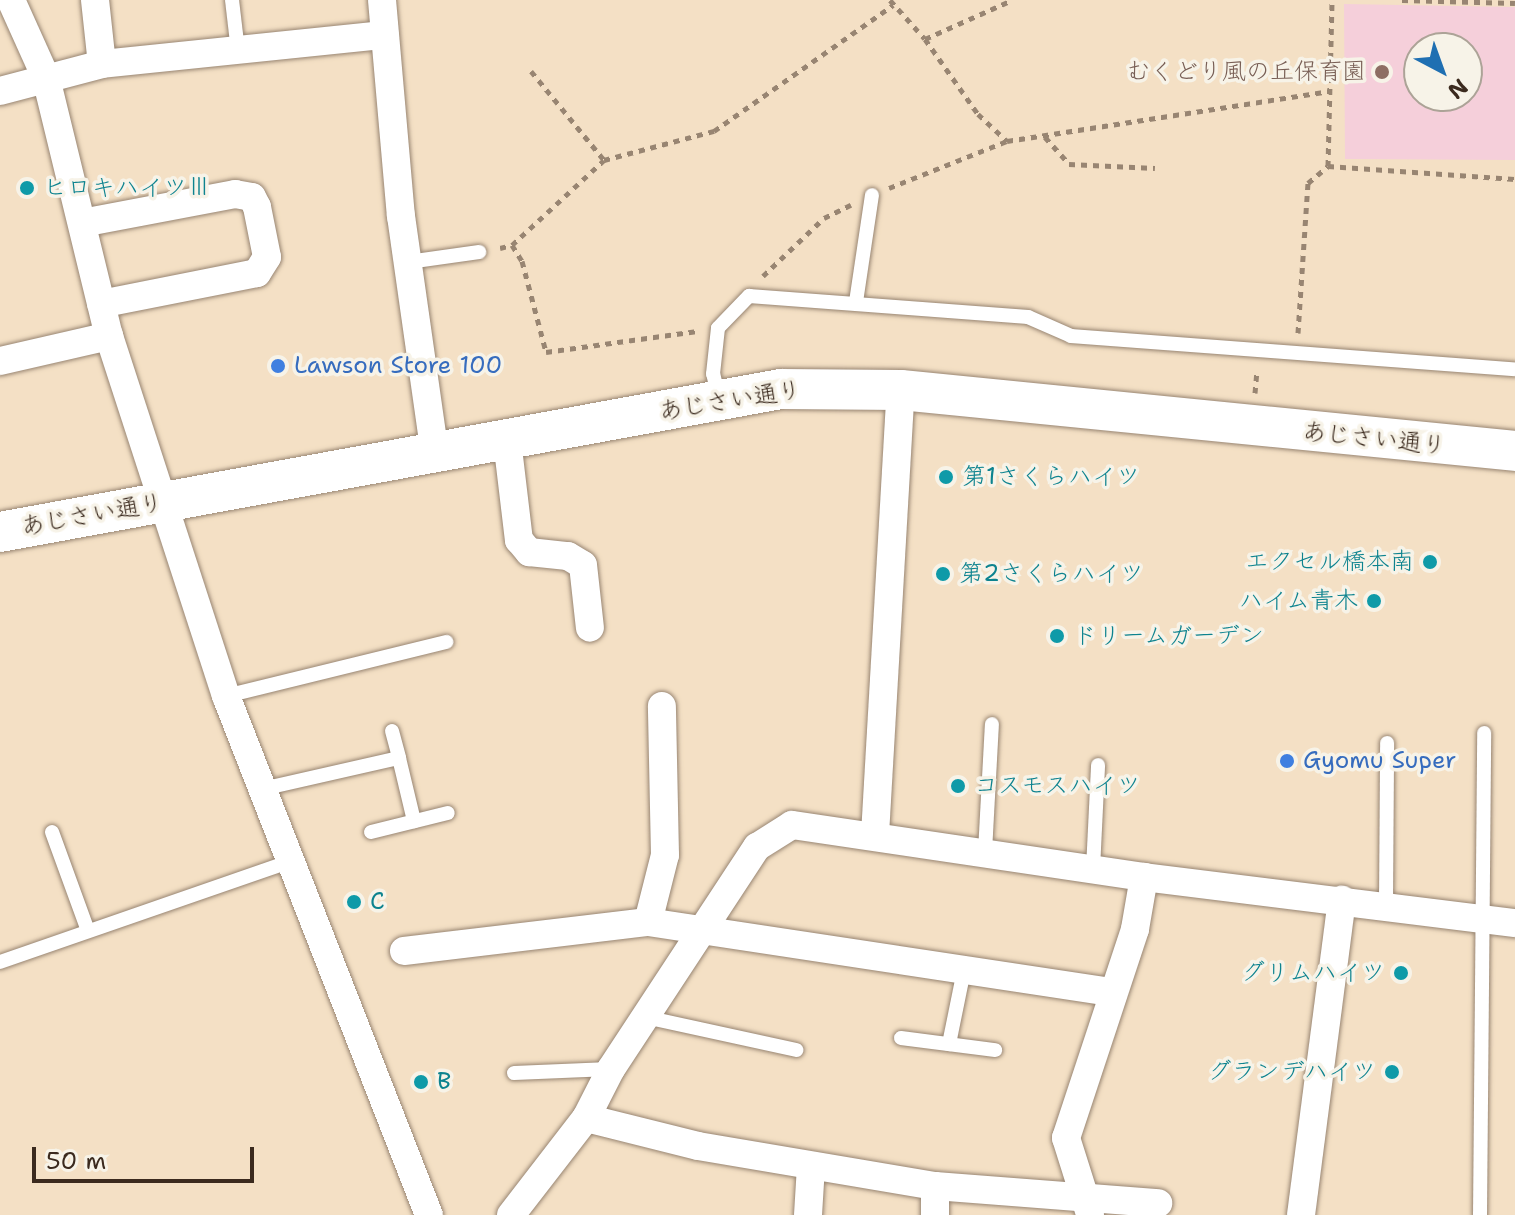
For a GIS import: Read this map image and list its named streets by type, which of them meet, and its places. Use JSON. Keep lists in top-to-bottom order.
{
  "streets": {
    "street": ["あじさい通り"]
  },
  "places": [
    "むくどり風の丘保育園",
    "ヒロキハイツⅢ",
    "Lawson Store 100",
    "第1さくらハイツ",
    "エクセル橋本南",
    "第2さくらハイツ",
    "ハイム青木",
    "ドリームガーデン",
    "Gyomu Super",
    "コスモスハイツ",
    "C",
    "グリムハイツ",
    "グランデハイツ",
    "B"
  ],
  "scale_bar": "50 m",
  "north": "bottom right"
}
